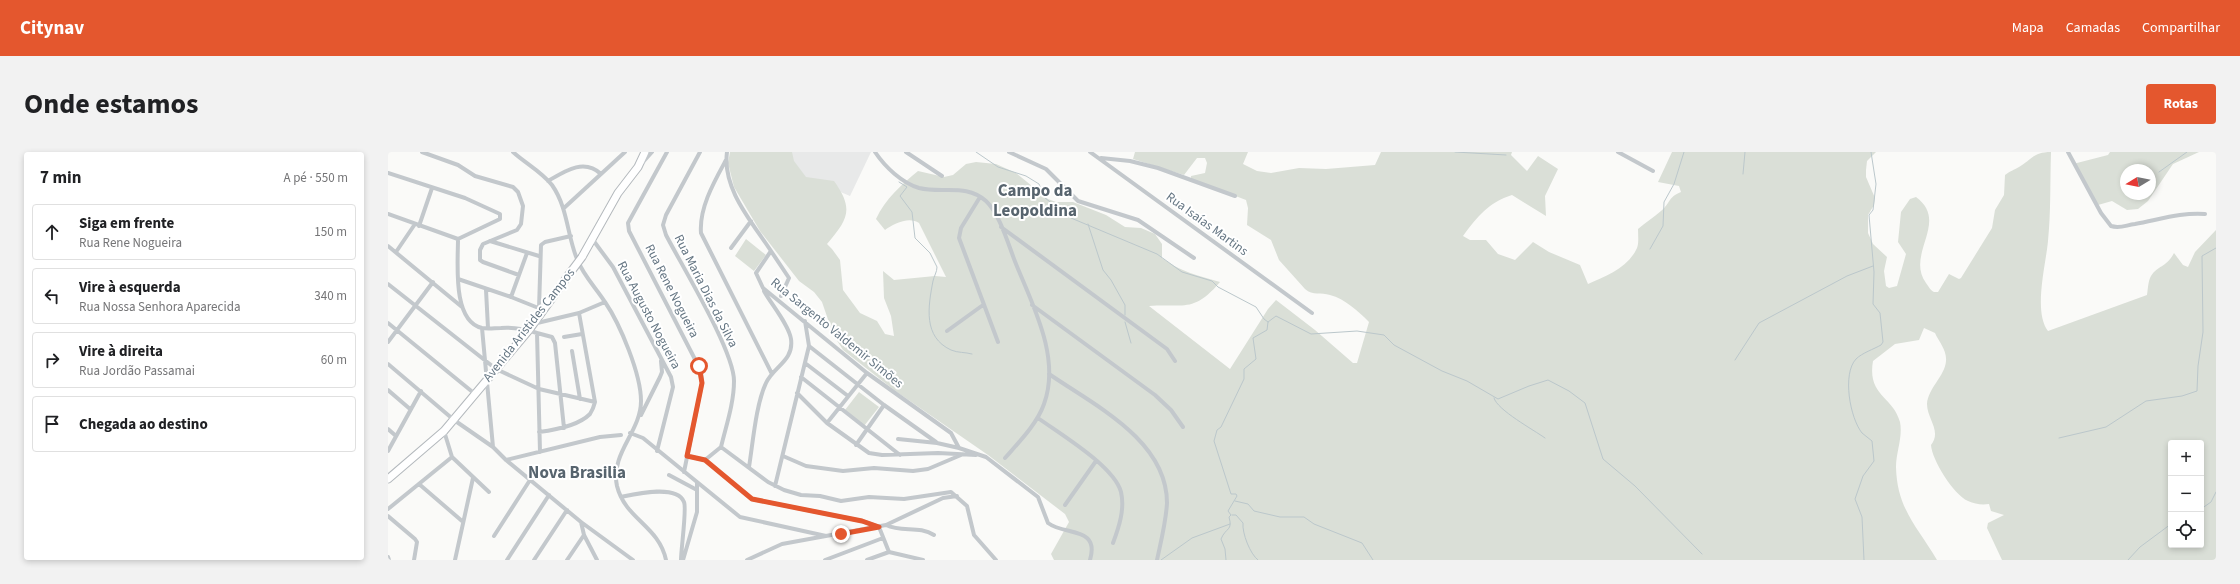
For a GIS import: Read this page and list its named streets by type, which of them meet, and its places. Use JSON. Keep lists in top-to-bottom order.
{
  "streets": {
    "highway": ["Avenida Aristides Campos"],
    "street": [
      "Rua Isaías Martins",
      "Rua Rene Nogueira",
      "Rua Maria Dias da Silva",
      "Rua Augusto Nogueira",
      "Rua Sargento Valdemir Simões"
    ]
  },
  "crossings": [
    ["Rua Augusto Nogueira", "Avenida Aristides Campos"]
  ],
  "districts": ["Campo da Leopoldina", "Nova Brasilia"],
  "north": "left",
  "page": {
    "header": "Citynav",
    "nav": ["Mapa", "Camadas", "Compartilhar"],
    "title": "Onde estamos",
    "buttons": "Rotas",
    "heading": ["7 min", "A pé · 550 m"],
    "list": [
      ["Siga em frente", "Rua Rene Nogueira", "150 m"],
      ["Vire à esquerda", "Rua Nossa Senhora Aparecida", "340 m"],
      ["Vire à direita", "Rua Jordão Passamai", "60 m"],
      "Chegada ao destino"
    ],
    "map_buttons": ["+", "−"]
  }
}
